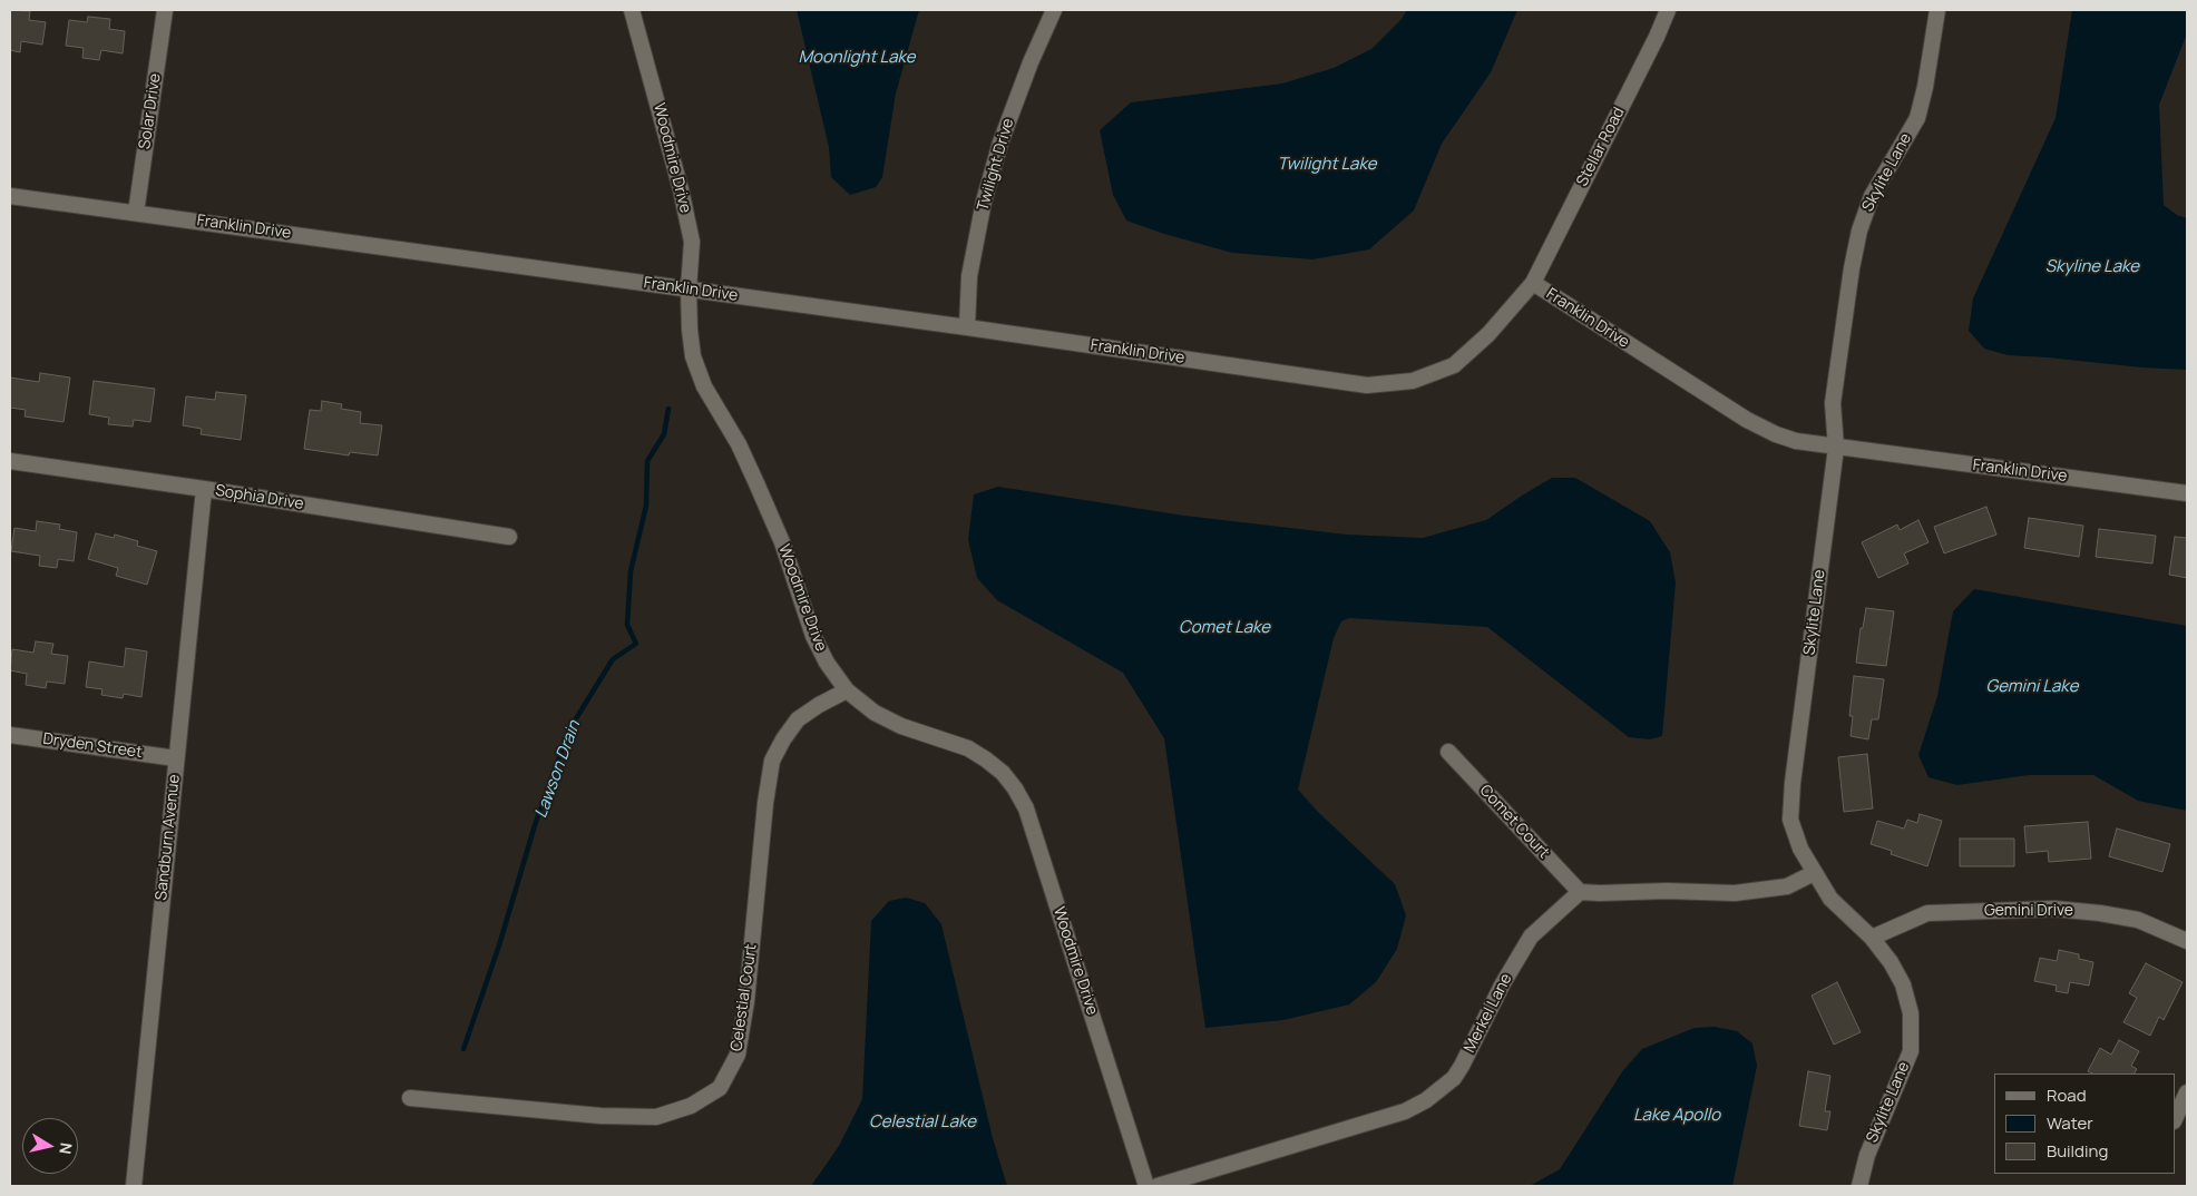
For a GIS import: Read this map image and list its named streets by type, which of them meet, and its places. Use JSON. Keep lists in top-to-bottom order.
{
  "streets": {
    "street": [
      "Solar Drive",
      "Stellar Road",
      "Woodmire Drive",
      "Twilight Drive",
      "Skylite Lane",
      "Franklin Drive",
      "Sophia Drive",
      "Dryden Street",
      "Comet Court",
      "Sandburn Avenue",
      "Gemini Drive",
      "Celestial Court",
      "Merkel Lane"
    ]
  },
  "crossings": [
    ["Solar Drive", "Franklin Drive"],
    ["Stellar Road", "Franklin Drive"],
    ["Woodmire Drive", "Franklin Drive"],
    ["Woodmire Drive", "Celestial Court"],
    ["Twilight Drive", "Franklin Drive"],
    ["Skylite Lane", "Franklin Drive"],
    ["Skylite Lane", "Gemini Drive"],
    ["Sophia Drive", "Sandburn Avenue"],
    ["Dryden Street", "Sandburn Avenue"],
    ["Comet Court", "Merkel Lane"]
  ],
  "water": [
    "Moonlight Lake",
    "Twilight Lake",
    "Skyline Lake",
    "Comet Lake",
    "Gemini Lake",
    "Lawson Drain",
    "Lake Apollo",
    "Celestial Lake"
  ],
  "legend": ["Road", "Water", "Building"],
  "north": "right"
}
